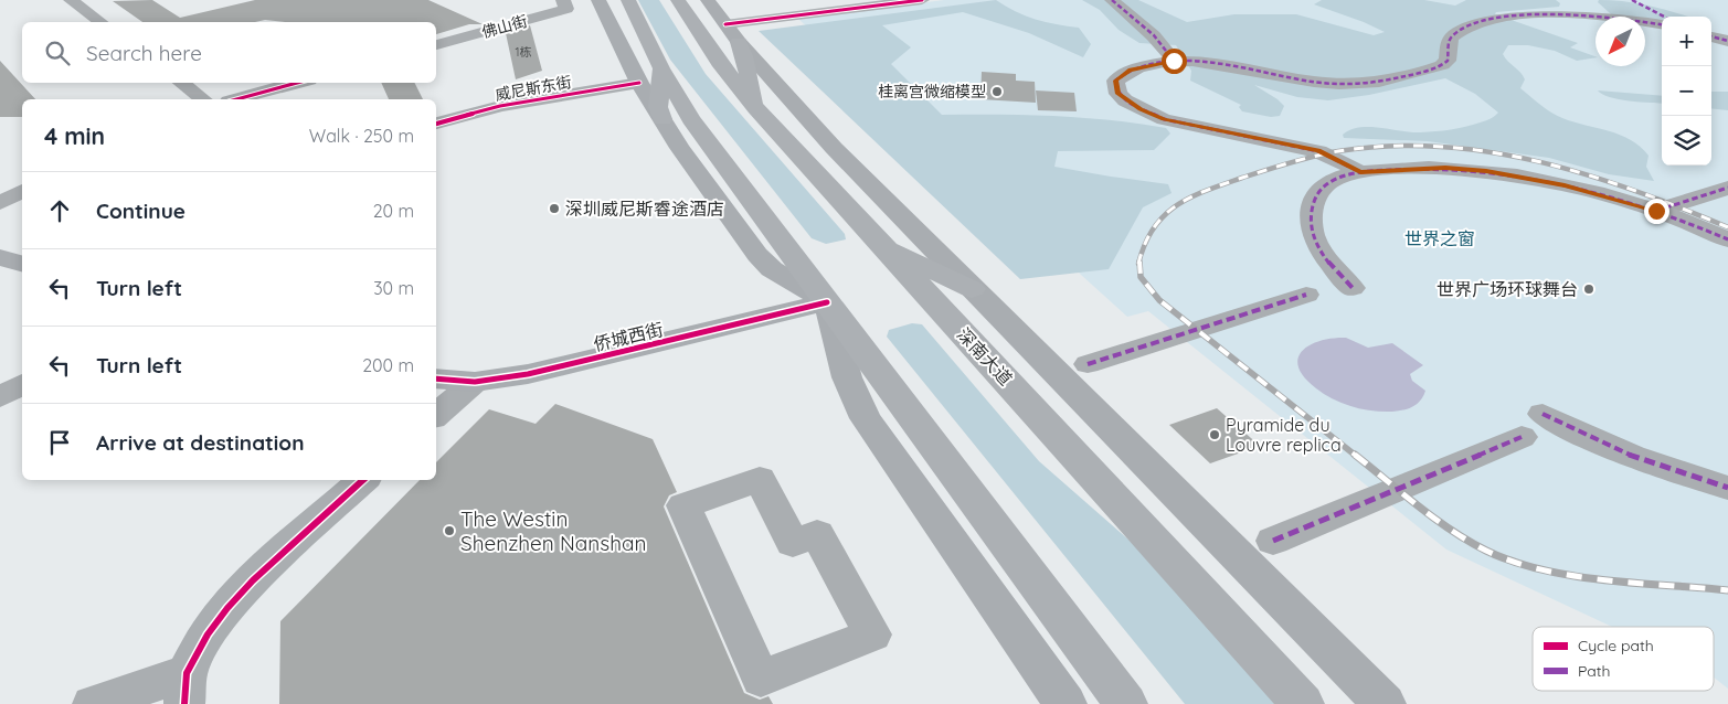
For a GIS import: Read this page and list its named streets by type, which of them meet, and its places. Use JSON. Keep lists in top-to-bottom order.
{
  "streets": {
    "main road": ["侨城西街", "深南大道"],
    "street": ["佛山街", "威尼斯东街"]
  },
  "parks": ["世界之窗"],
  "places": [
    "桂离宫微缩模型",
    "深圳威尼斯睿途酒店",
    "世界广场环球舞台",
    "Pyramide du Louvre replica",
    "The Westin Shenzhen Nanshan"
  ],
  "house_numbers": ["1栋"],
  "legend": ["Cycle path", "Path"],
  "north": "bottom left",
  "page": {
    "map_buttons": ["+", "−"],
    "search": "Search here",
    "heading": ["4 min", "Walk · 250 m"],
    "list": [
      ["Continue", "20 m"],
      ["Turn left", "30 m"],
      ["Turn left", "200 m"],
      "Arrive at destination"
    ]
  }
}
